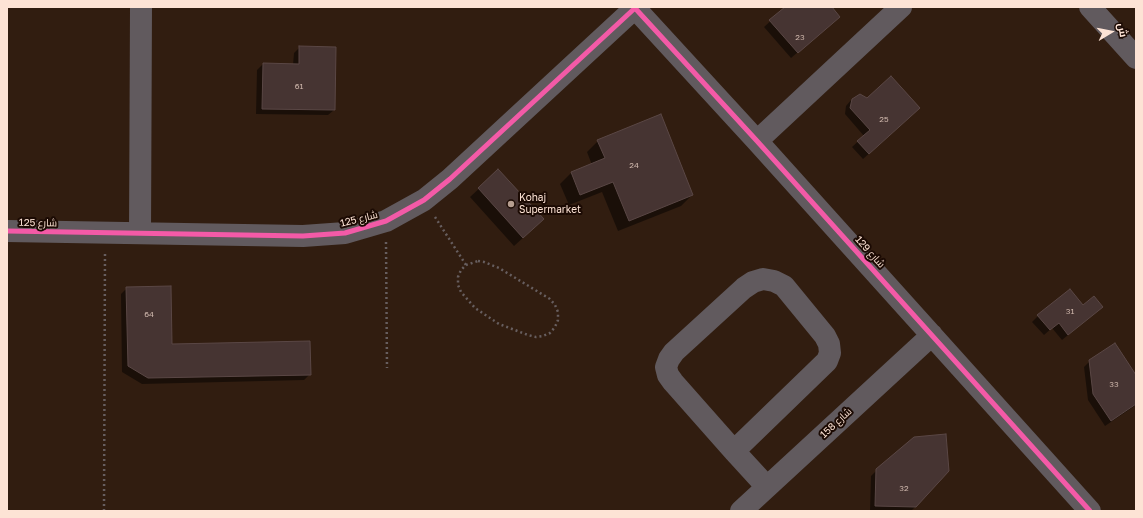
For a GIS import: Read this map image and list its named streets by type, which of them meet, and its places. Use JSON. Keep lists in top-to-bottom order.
{
  "streets": {
    "street": ["شارع 125", "شارع 129", "شارع 158"]
  },
  "crossings": [
    ["شارع 125", "شارع 129"],
    ["شارع 129", "شارع 158"]
  ],
  "places": ["Kohaj Supermarket"],
  "house_numbers": [
    "23",
    "61",
    "25",
    "24",
    "31",
    "64",
    "33",
    "32"
  ],
  "north": "right"
}
